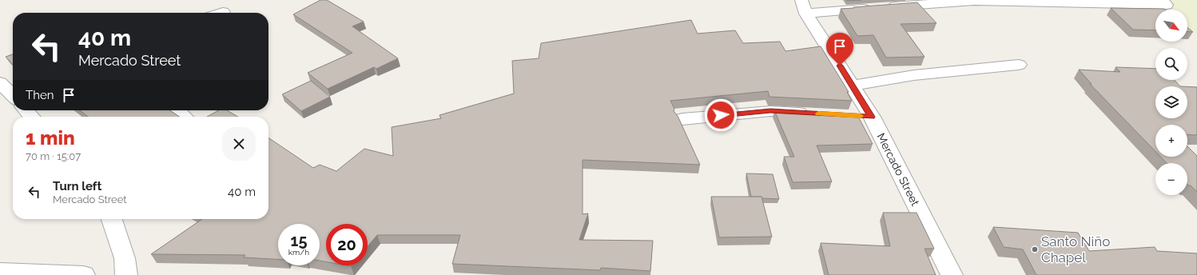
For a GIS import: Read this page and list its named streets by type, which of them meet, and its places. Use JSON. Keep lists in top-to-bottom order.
{
  "streets": {
    "street": ["Mercado Street"]
  },
  "places": ["Santo Niño Chapel"],
  "north": "bottom right",
  "page": {
    "map_buttons": ["+", "−"],
    "turn": ["40 m", "Mercado Street"],
    "then": "Then",
    "heading": ["1 min", "70 m · 15:07"],
    "list": [
      {
        "name": "Turn left",
        "note": "Mercado Street",
        "value": "40 m"
      }
    ],
    "speed": "15 km/h",
    "limit": "20"
  }
}
